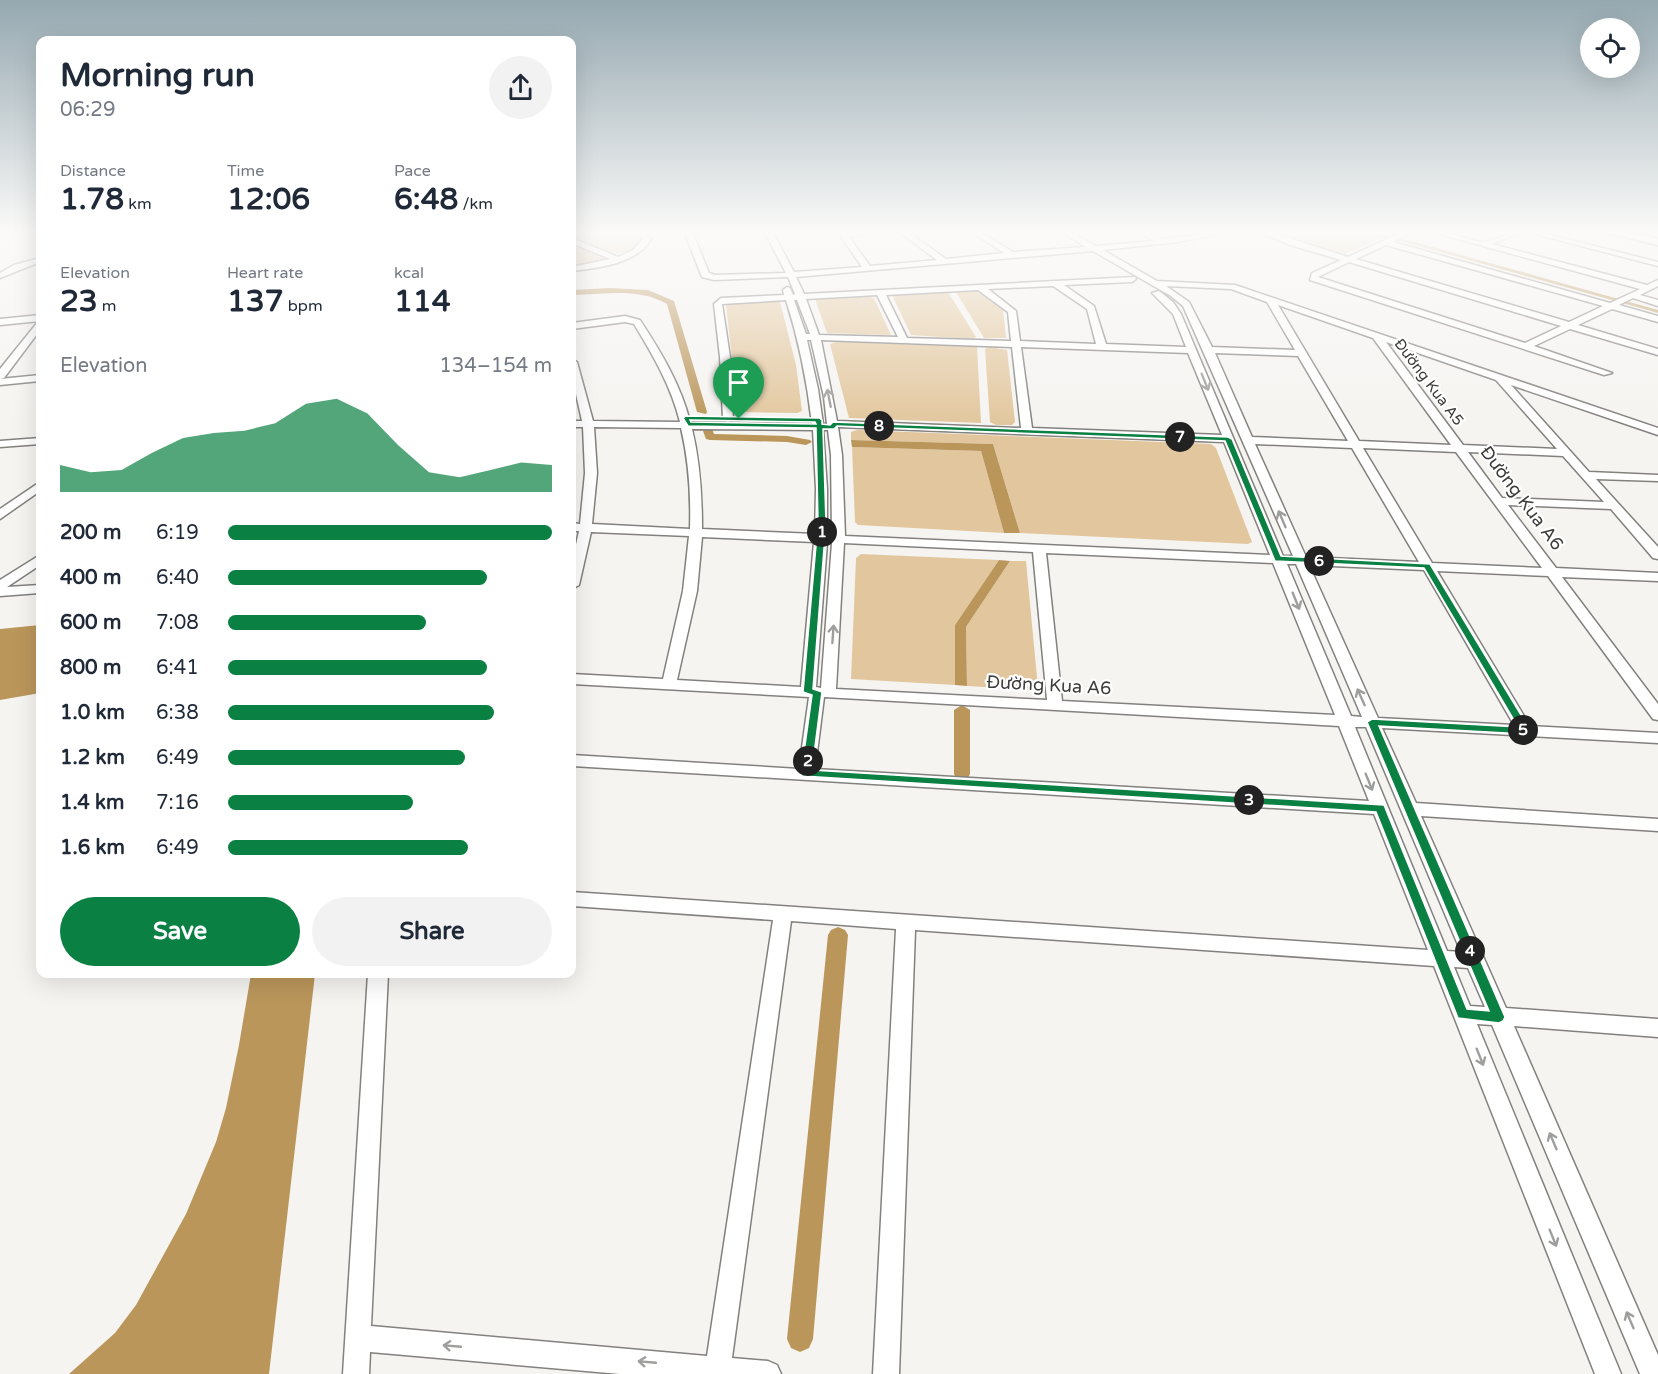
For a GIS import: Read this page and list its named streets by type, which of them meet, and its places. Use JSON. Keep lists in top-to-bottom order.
{
  "streets": {
    "street": ["Đường Kua A5", "Đường Kua A6"]
  },
  "crossings": [
    ["Đường Kua A5", "Đường Kua A6"]
  ],
  "page": {
    "heading": ["Morning run", "06:29"],
    "stats": [
      ["Distance", "1.78 km"],
      ["Time", "12:06"],
      ["Pace", "6:48 /km"],
      ["Elevation", "23 m"],
      ["Heart rate", "137 bpm"],
      ["kcal", "114"]
    ],
    "chart": ["Elevation", "134–154 m"],
    "pins": [
      "8",
      "7",
      "1",
      "6",
      "5",
      "2",
      "3",
      "4"
    ],
    "list": [
      {
        "name": "200 m",
        "note": "6:19"
      },
      {
        "name": "400 m",
        "note": "6:40"
      },
      {
        "name": "600 m",
        "note": "7:08"
      },
      {
        "name": "800 m",
        "note": "6:41"
      },
      {
        "name": "1.0 km",
        "note": "6:38"
      },
      {
        "name": "1.2 km",
        "note": "6:49"
      },
      {
        "name": "1.4 km",
        "note": "7:16"
      },
      {
        "name": "1.6 km",
        "note": "6:49"
      }
    ],
    "buttons": ["Save", "Share"]
  }
}
